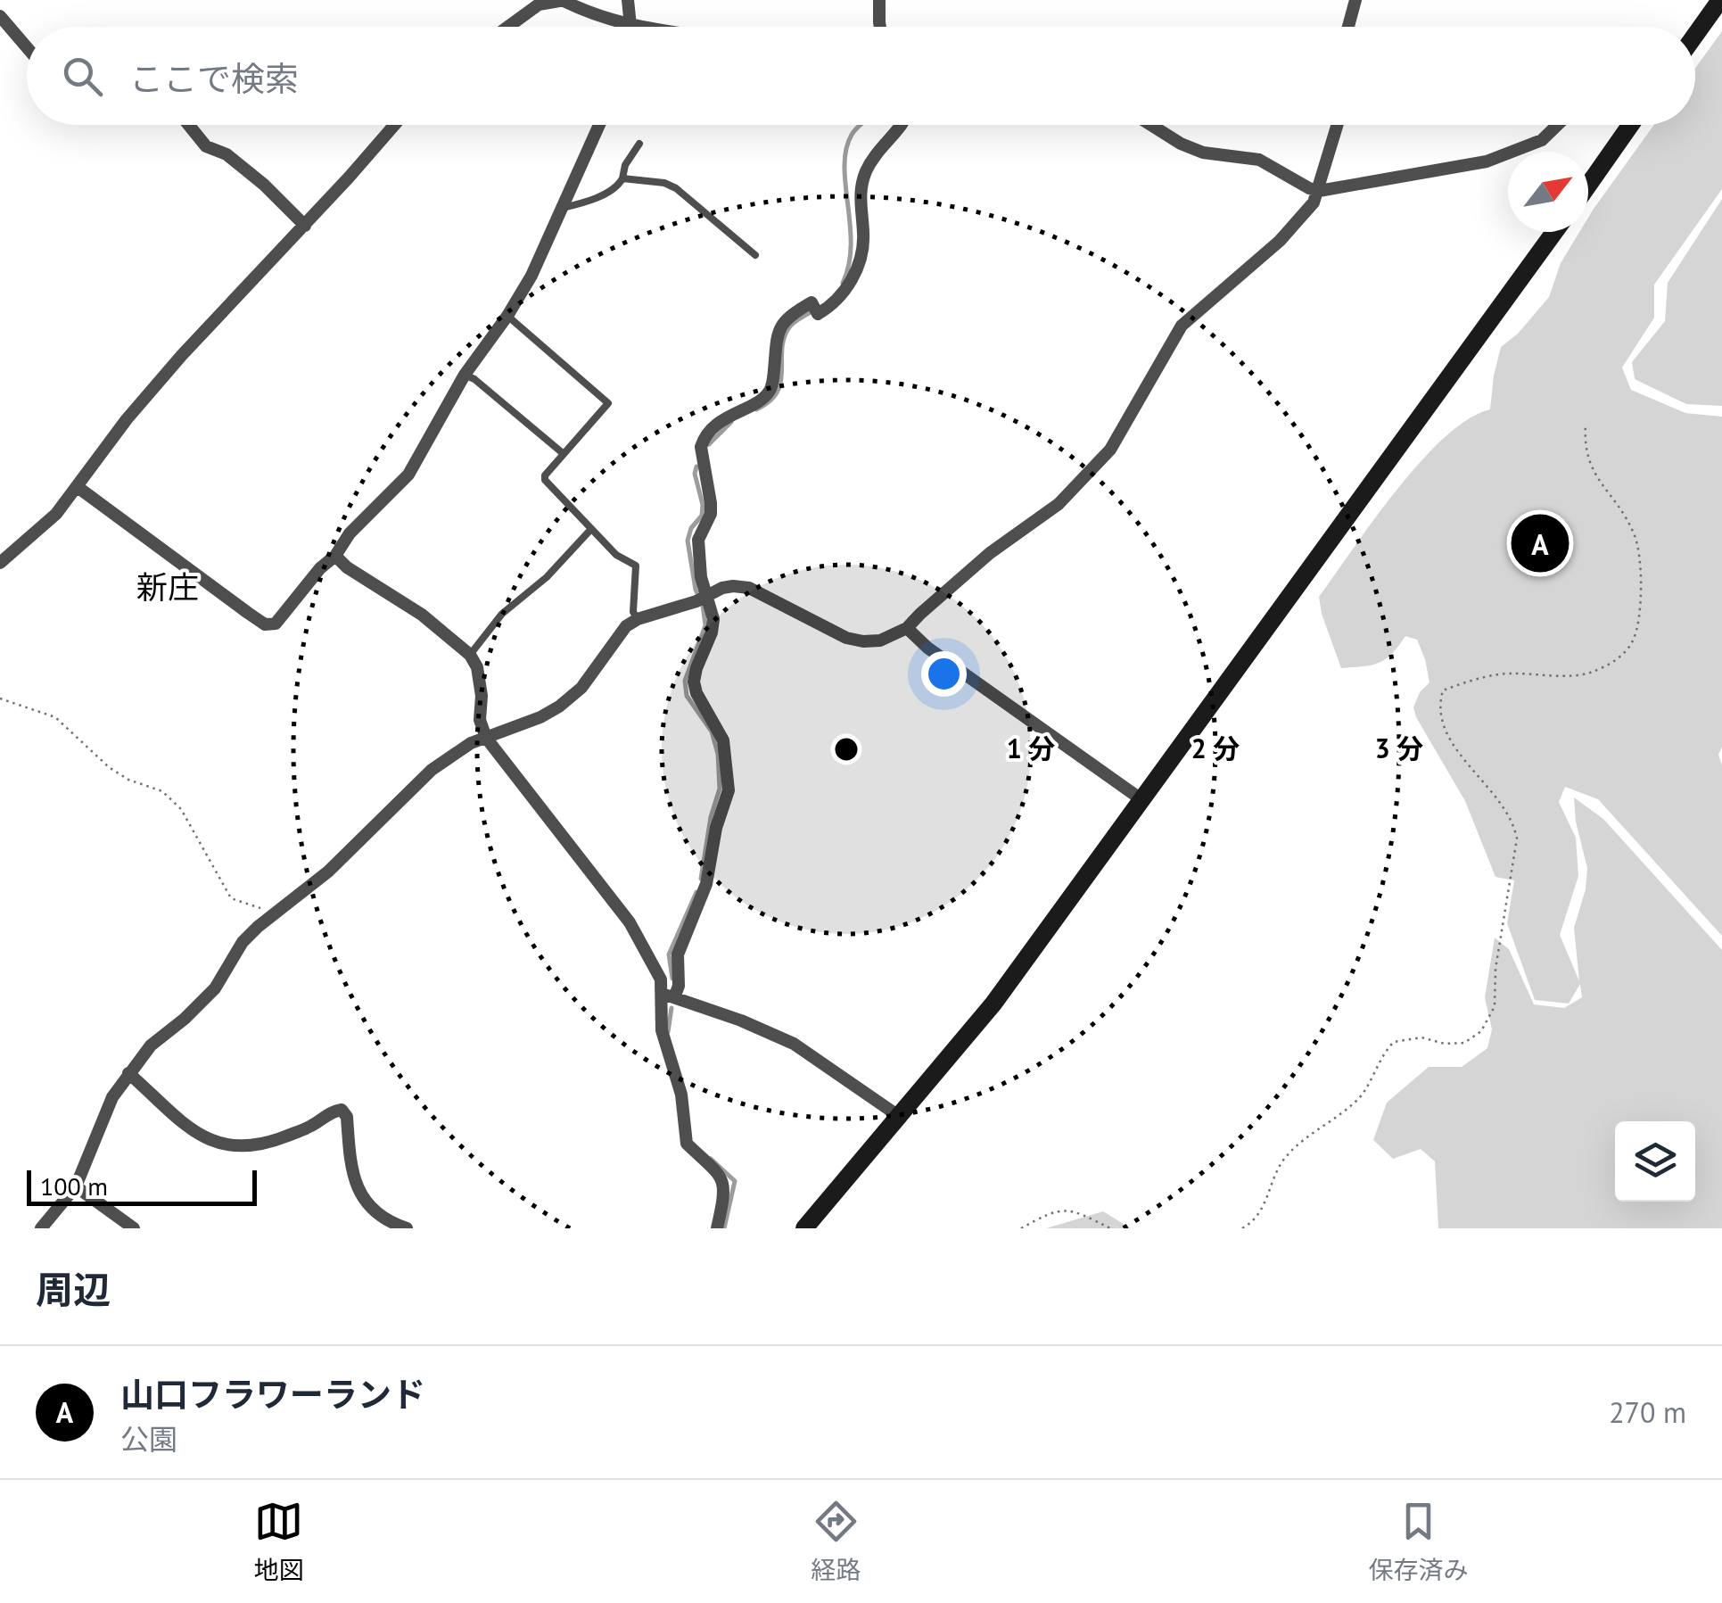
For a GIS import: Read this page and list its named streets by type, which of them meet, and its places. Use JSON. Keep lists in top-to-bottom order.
{
  "districts": ["新庄"],
  "scale_bar": "100 m",
  "north": "top right",
  "page": {
    "search": "ここで検索",
    "pins": "A",
    "scale": "100 m",
    "heading": "周辺",
    "list": [
      {
        "mark": "A",
        "name": "山口フラワーランド",
        "note": "公園",
        "value": "270 m"
      }
    ],
    "nav": ["地図", "経路", "保存済み"]
  },
  "rings": ["1 分", "2 分", "3 分"]
}
